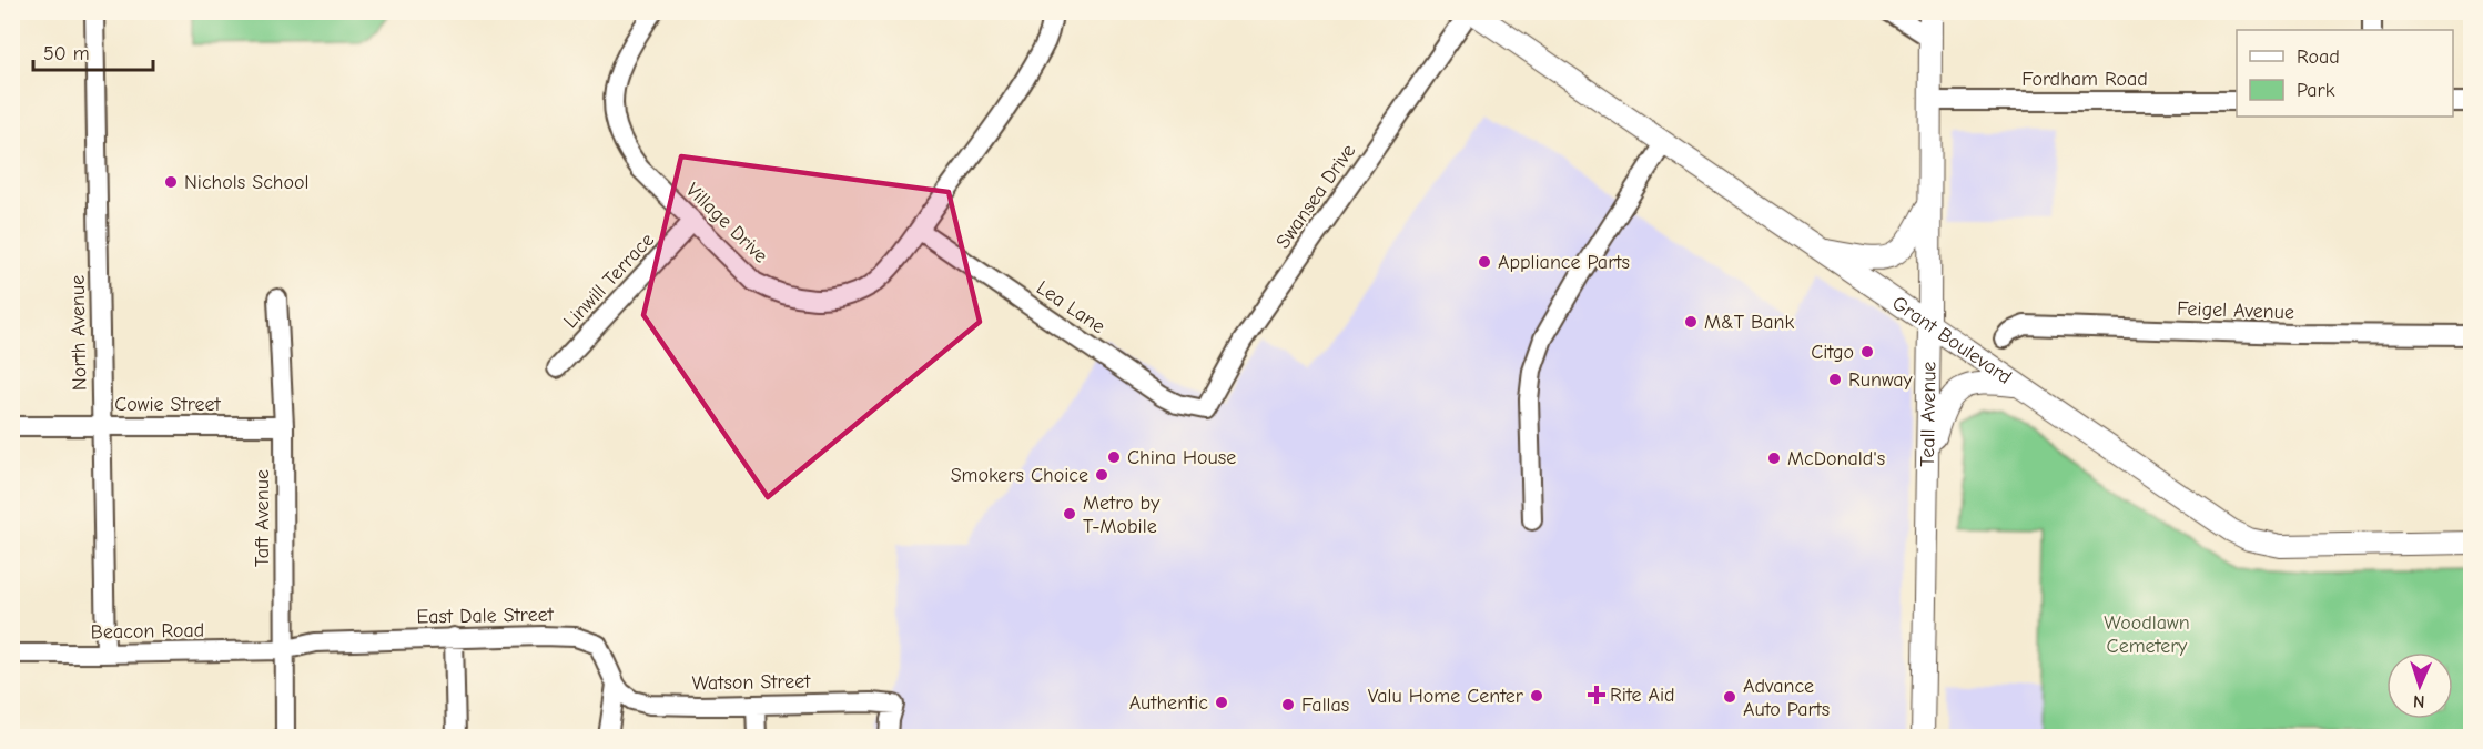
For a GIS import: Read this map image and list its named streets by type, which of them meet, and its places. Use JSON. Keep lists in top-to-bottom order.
{
  "streets": {
    "street": [
      "Fordham Road",
      "Swansea Drive",
      "Village Drive",
      "Linwill Terrace",
      "Lea Lane",
      "Feigel Avenue",
      "North Avenue",
      "Grant Boulevard",
      "Cowie Street",
      "Teall Avenue",
      "Taft Avenue",
      "East Dale Street",
      "Beacon Road",
      "Watson Street"
    ]
  },
  "crossings": [
    ["Fordham Road", "Teall Avenue"],
    ["Swansea Drive", "Lea Lane"],
    ["Swansea Drive", "Grant Boulevard"],
    ["Village Drive", "Linwill Terrace"],
    ["Village Drive", "Lea Lane"],
    ["North Avenue", "Cowie Street"],
    ["North Avenue", "Beacon Road"],
    ["Grant Boulevard", "Teall Avenue"],
    ["Cowie Street", "Taft Avenue"],
    ["Taft Avenue", "East Dale Street"],
    ["Taft Avenue", "Beacon Road"],
    ["East Dale Street", "Beacon Road"],
    ["East Dale Street", "Watson Street"]
  ],
  "parks": ["Woodlawn Cemetery"],
  "places": {
    "other": [
      "Nichols School",
      "Appliance Parts",
      "M&T Bank",
      "Citgo",
      "Runway",
      "China House",
      "McDonald's",
      "Smokers Choice",
      "Metro by T-Mobile",
      "Valu Home Center",
      "Advance Auto Parts",
      "Authentic",
      "Fallas"
    ],
    "health": ["Rite Aid"]
  },
  "legend": ["Road", "Park"],
  "scale_bar": "50 m",
  "north": "bottom"
}
